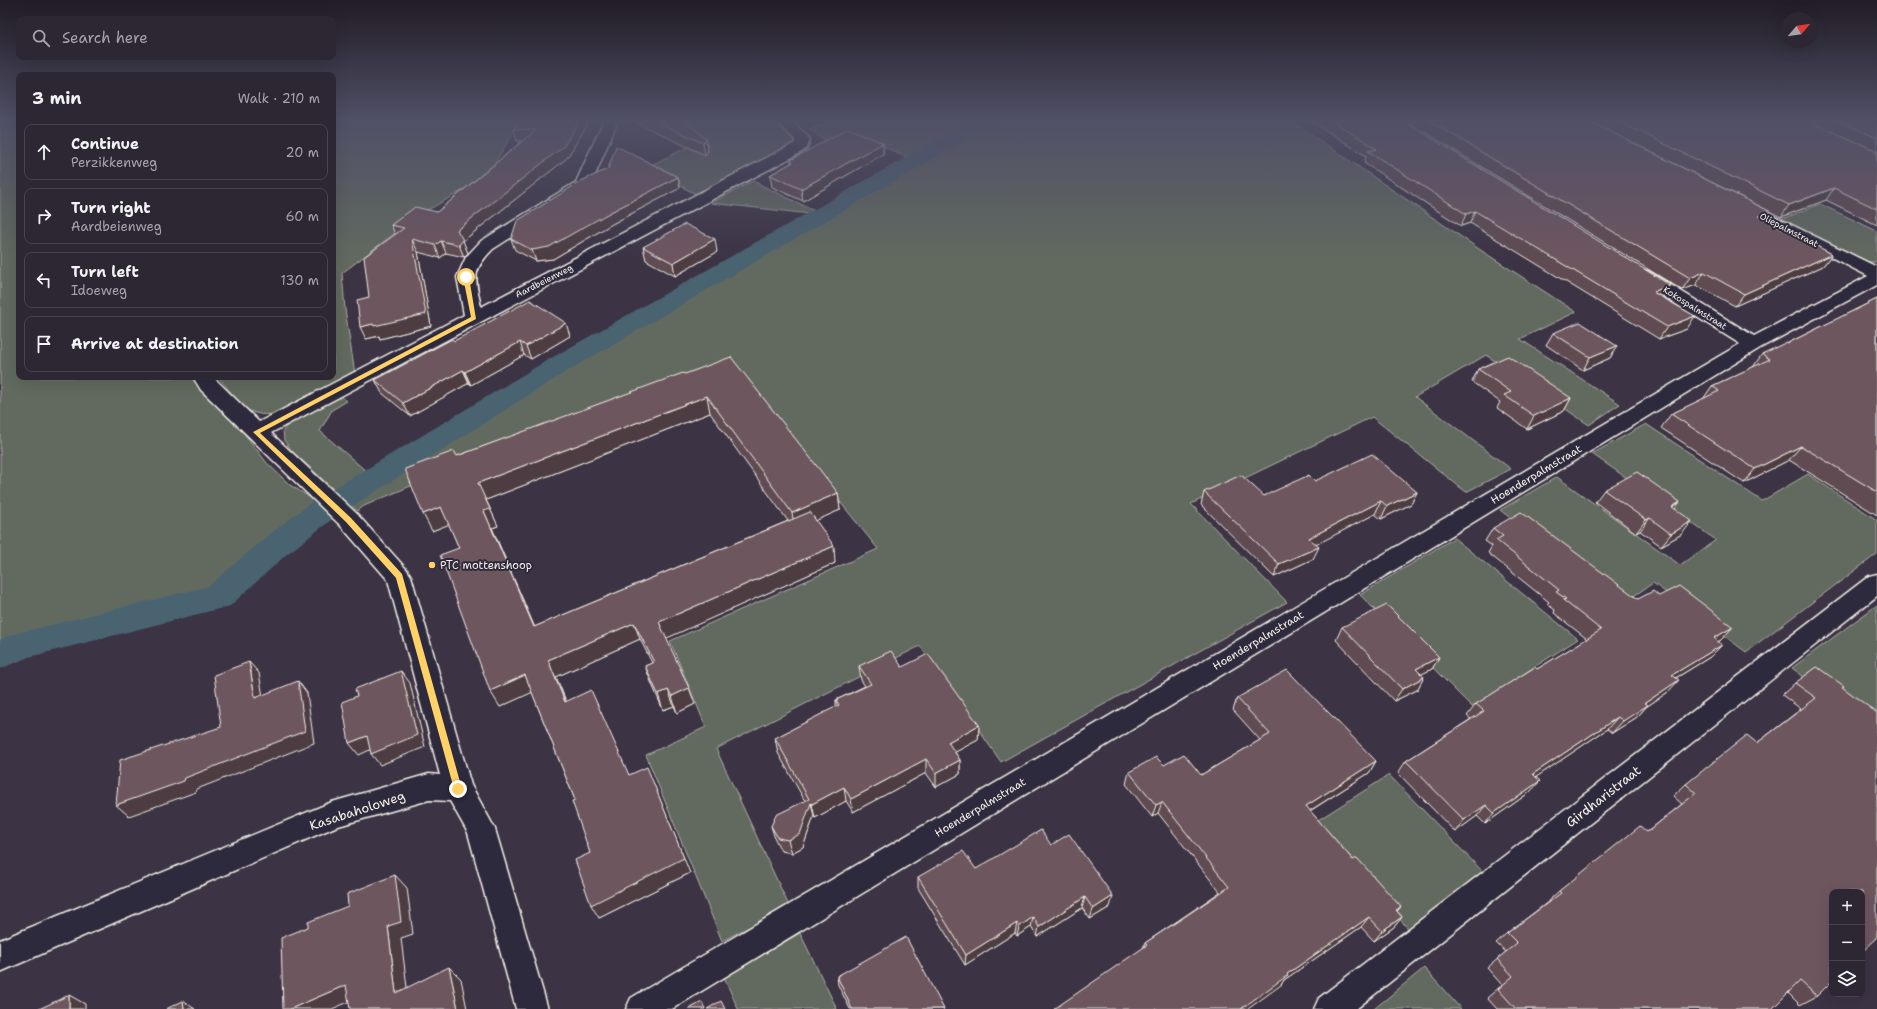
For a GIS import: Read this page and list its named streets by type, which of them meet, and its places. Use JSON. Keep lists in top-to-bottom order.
{
  "streets": {
    "street": [
      "Oliepalmstraat",
      "Aardbeienweg",
      "Kokospalmstraat",
      "Hoenderpalmstraat",
      "Girdharistraat",
      "Kasabaholoweg"
    ]
  },
  "crossings": [
    ["Kokospalmstraat", "Hoenderpalmstraat"]
  ],
  "places": ["PTC mottenshoop"],
  "north": "top right",
  "page": {
    "search": "Search here",
    "heading": ["3 min", "Walk · 210 m"],
    "list": [
      ["Continue", "Perzikkenweg", "20 m"],
      ["Turn right", "Aardbeienweg", "60 m"],
      ["Turn left", "Idoeweg", "130 m"],
      "Arrive at destination"
    ],
    "map_buttons": ["+", "−"]
  }
}
